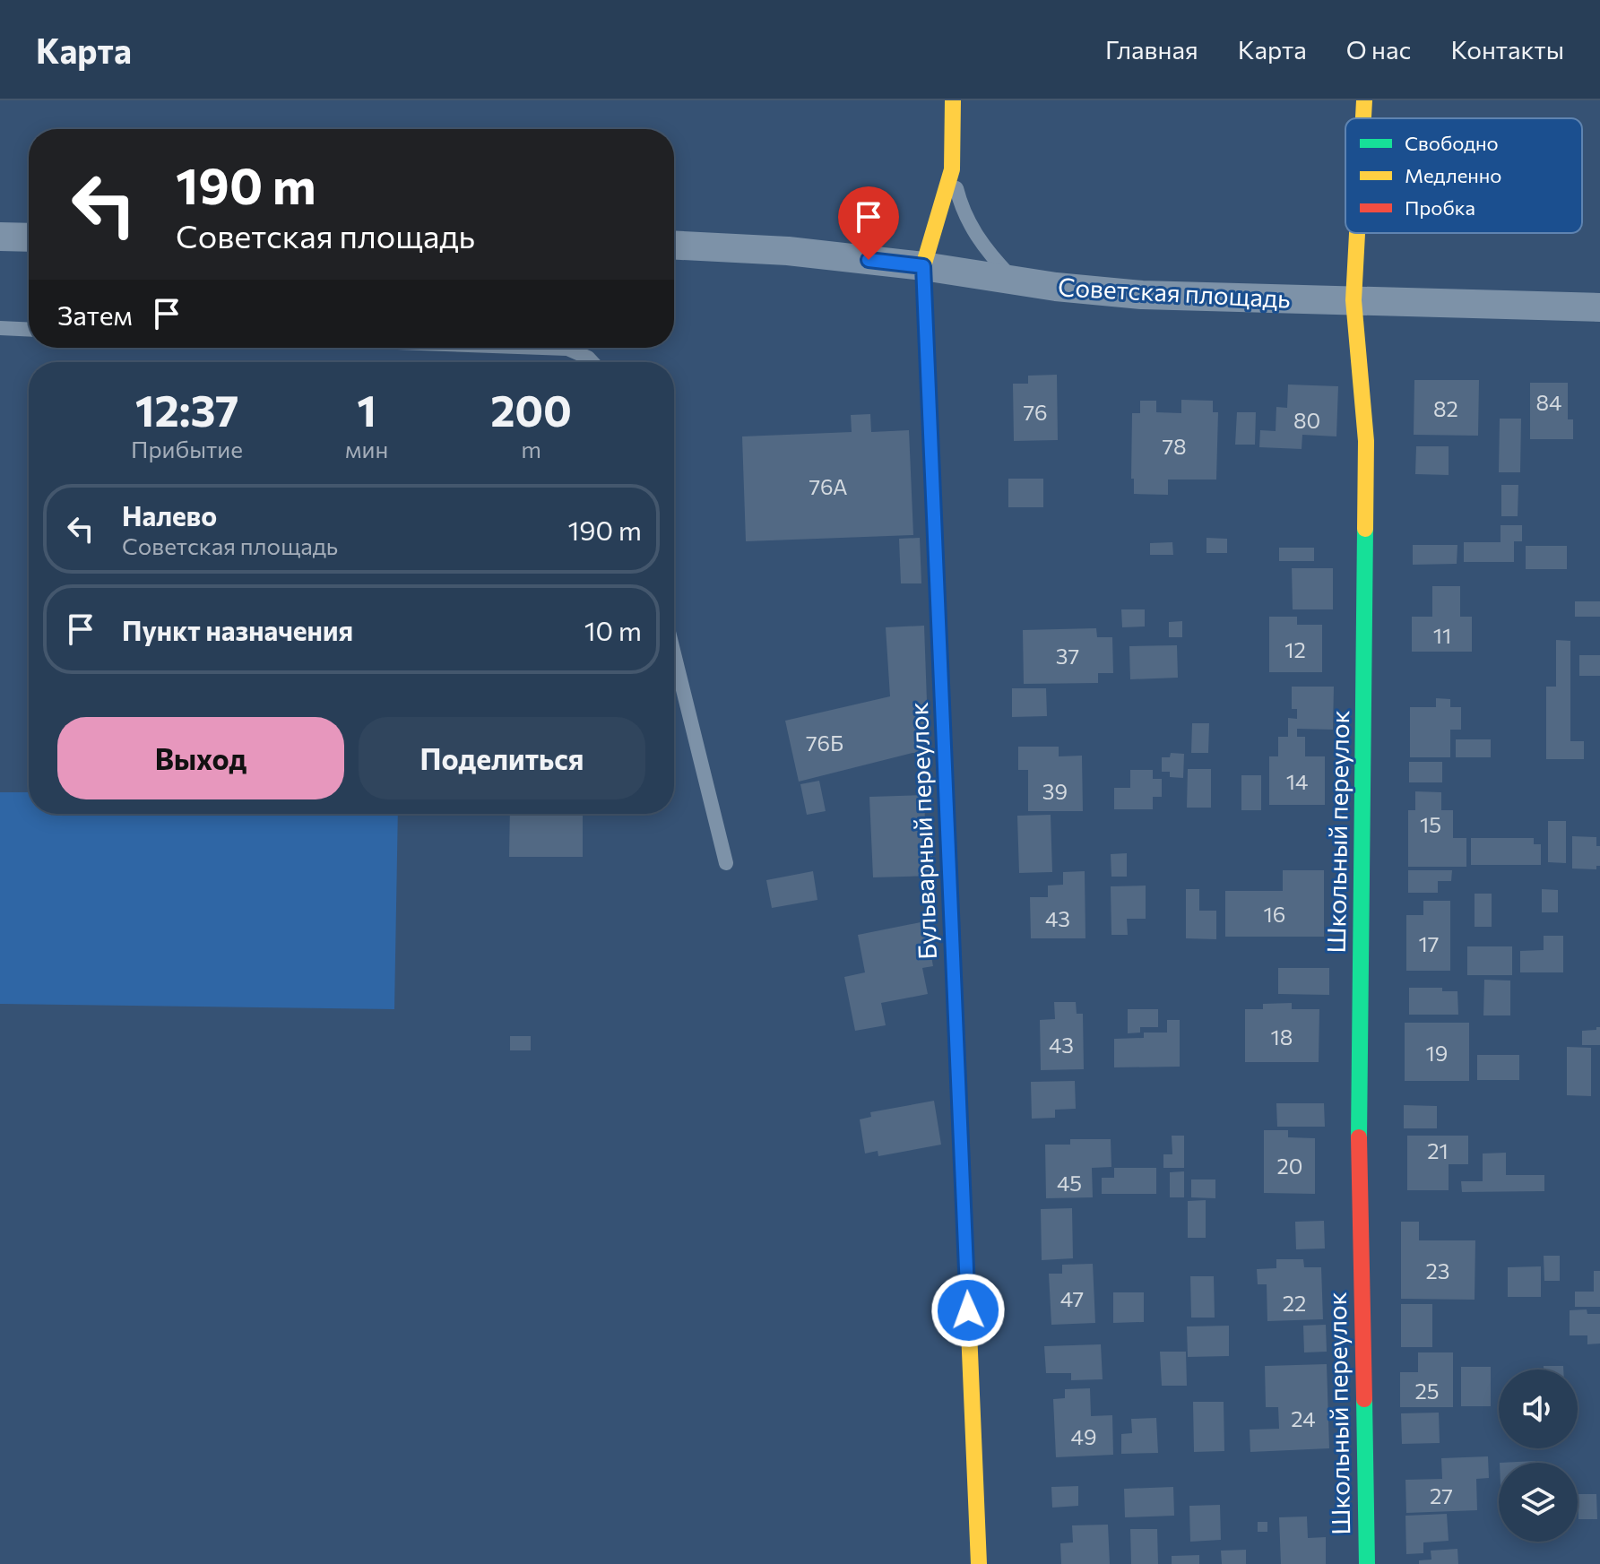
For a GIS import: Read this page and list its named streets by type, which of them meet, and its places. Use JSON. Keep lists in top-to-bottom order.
{
  "streets": {
    "street": ["Советская площадь", "Бульварный переулок", "Школьный переулок"]
  },
  "crossings": [
    ["Советская площадь", "Бульварный переулок"],
    ["Советская площадь", "Школьный переулок"]
  ],
  "house_numbers": [
    "84",
    "82",
    "76",
    "80",
    "78",
    "76А",
    "11",
    "12",
    "37",
    "76Б",
    "14",
    "39",
    "15",
    "16",
    "43",
    "17",
    "18",
    "43",
    "19",
    "21",
    "20",
    "45",
    "23",
    "47",
    "22",
    "25",
    "24",
    "49",
    "27"
  ],
  "legend": ["Свободно", "Медленно", "Пробка"],
  "page": {
    "header": "Карта",
    "nav": [
      "Главная",
      "Карта",
      "О нас",
      "Контакты"
    ],
    "turn": ["190 m", "Советская площадь"],
    "then": "Затем",
    "eta": [
      "12:37",
      "Прибытие",
      "1",
      "мин",
      "200",
      "m"
    ],
    "list": [
      {
        "name": "Налево",
        "note": "Советская площадь",
        "value": "190 m"
      },
      {
        "name": "Пункт назначения",
        "value": "10 m"
      }
    ],
    "buttons": ["Выход", "Поделиться"]
  }
}
